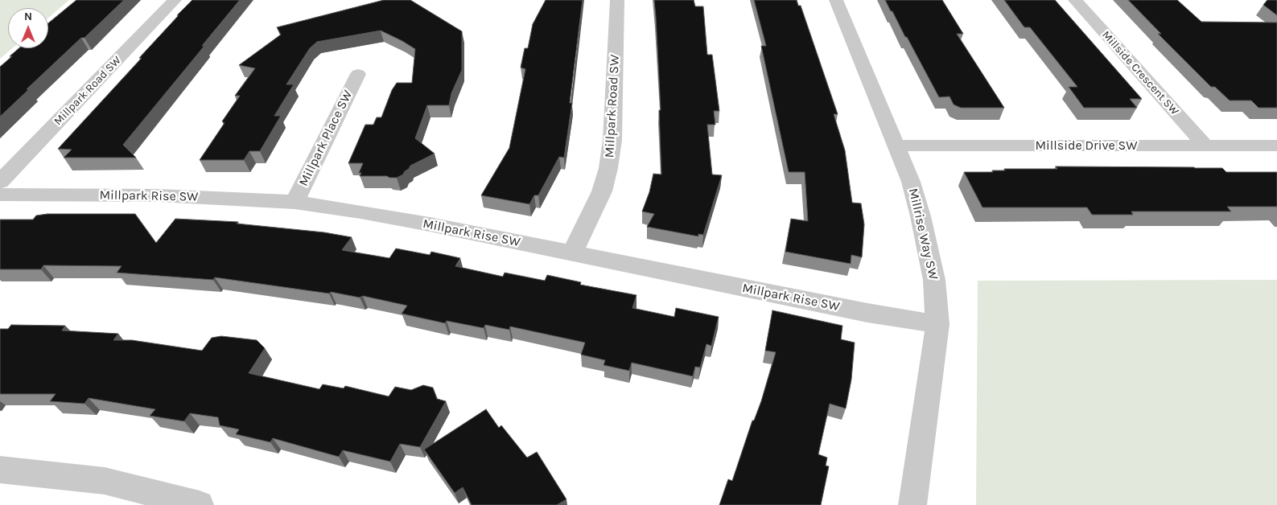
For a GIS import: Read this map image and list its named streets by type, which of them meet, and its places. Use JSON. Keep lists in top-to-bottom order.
{
  "streets": {
    "street": [
      "Millside Crescent SW",
      "Millpark Road SW",
      "Millpark Place SW",
      "Millside Drive SW",
      "Millpark Rise SW",
      "Millrise Way SW"
    ]
  },
  "crossings": [
    ["Millside Crescent SW", "Millside Drive SW"],
    ["Millpark Road SW", "Millpark Rise SW"],
    ["Millpark Place SW", "Millpark Rise SW"],
    ["Millside Drive SW", "Millrise Way SW"],
    ["Millpark Rise SW", "Millrise Way SW"]
  ],
  "north": "top"
}
